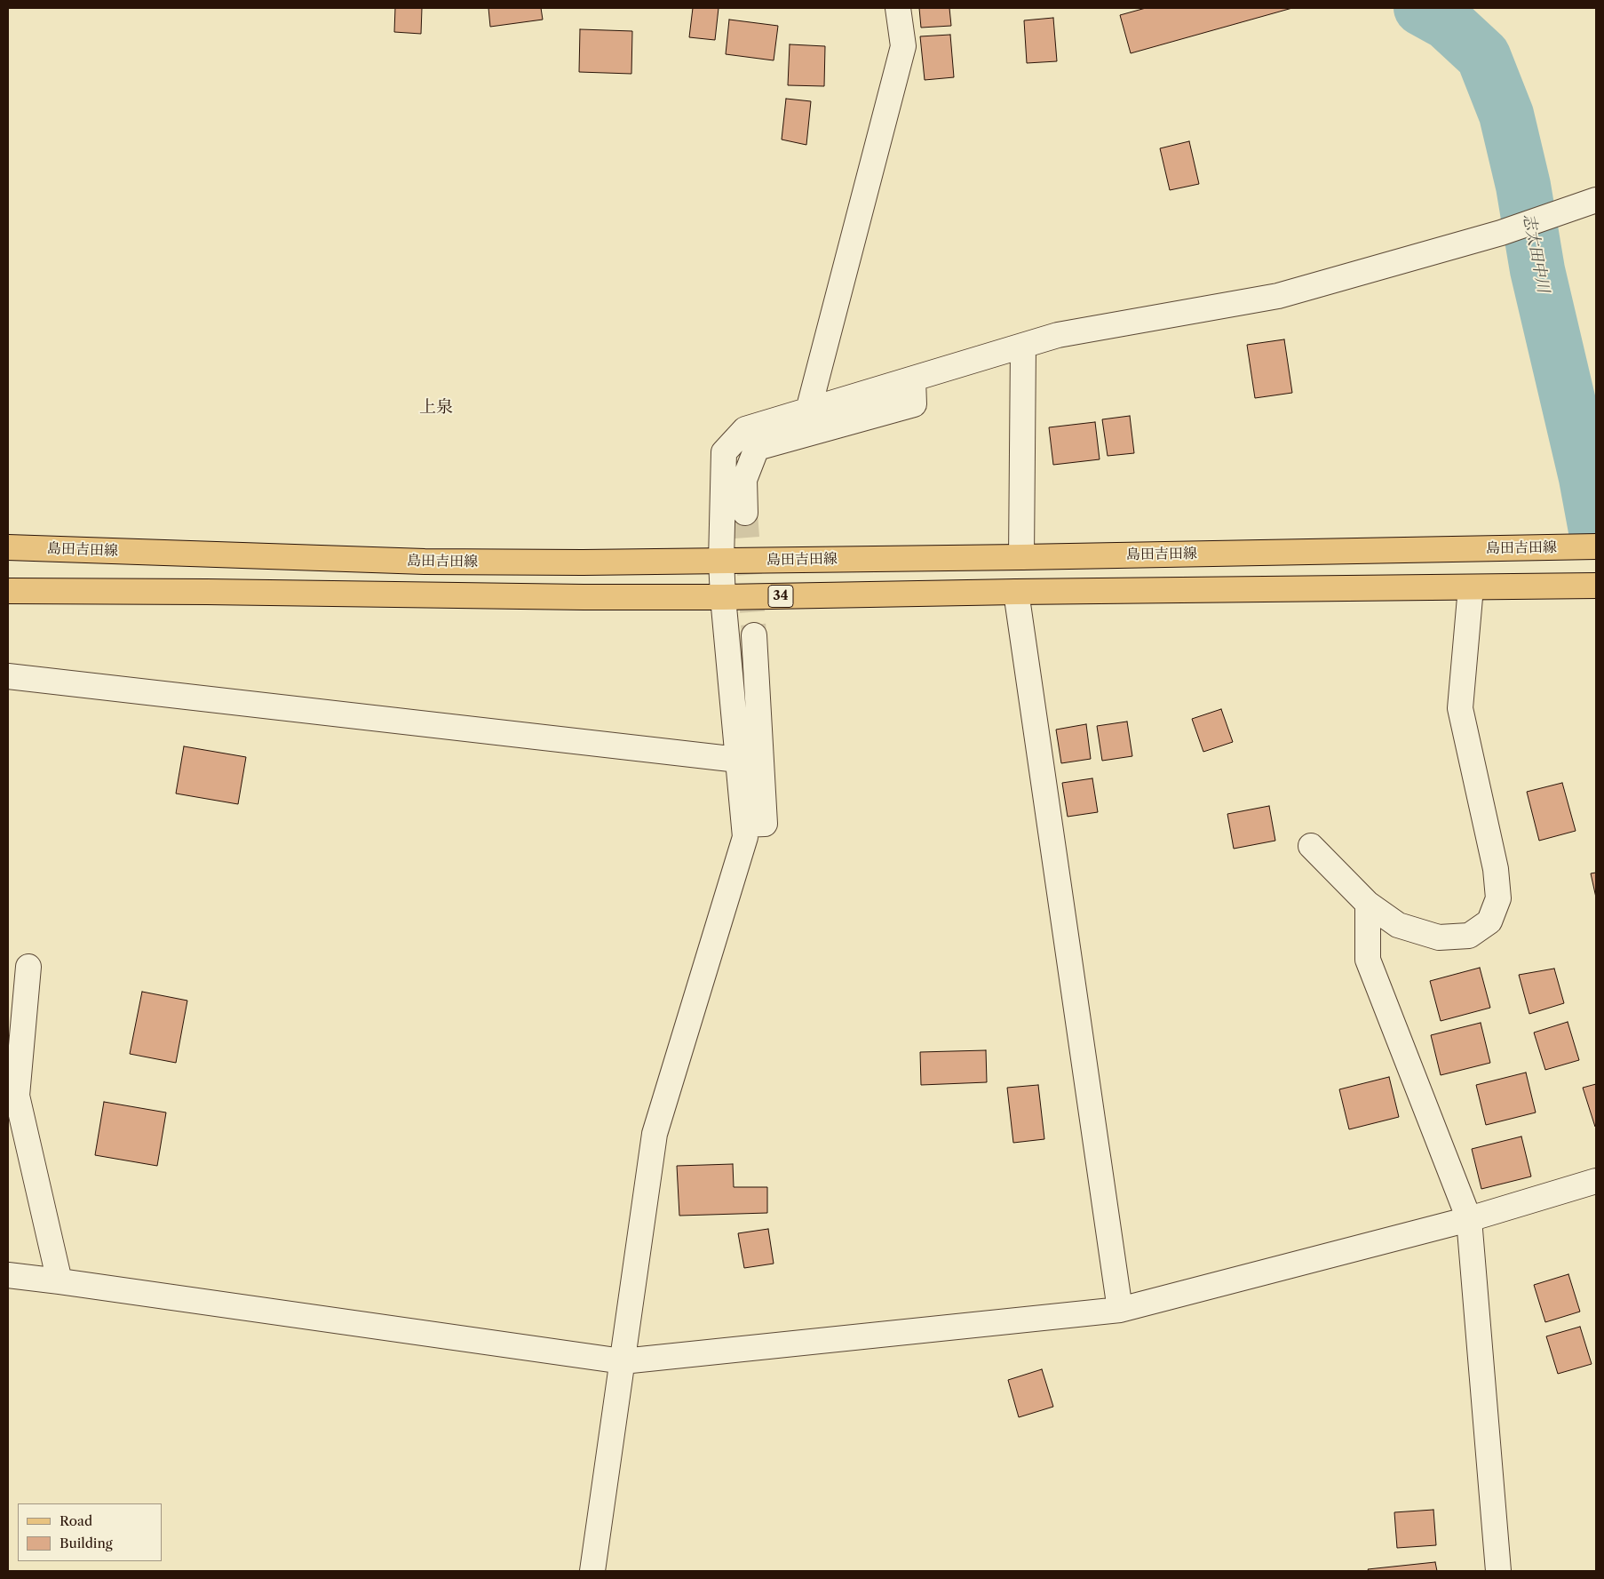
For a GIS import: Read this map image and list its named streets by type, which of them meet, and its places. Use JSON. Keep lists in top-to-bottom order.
{
  "streets": {
    "main road": ["島田吉田線", "34"]
  },
  "districts": ["上泉"],
  "water": ["志太田中川"],
  "legend": ["Road", "Building"]
}
